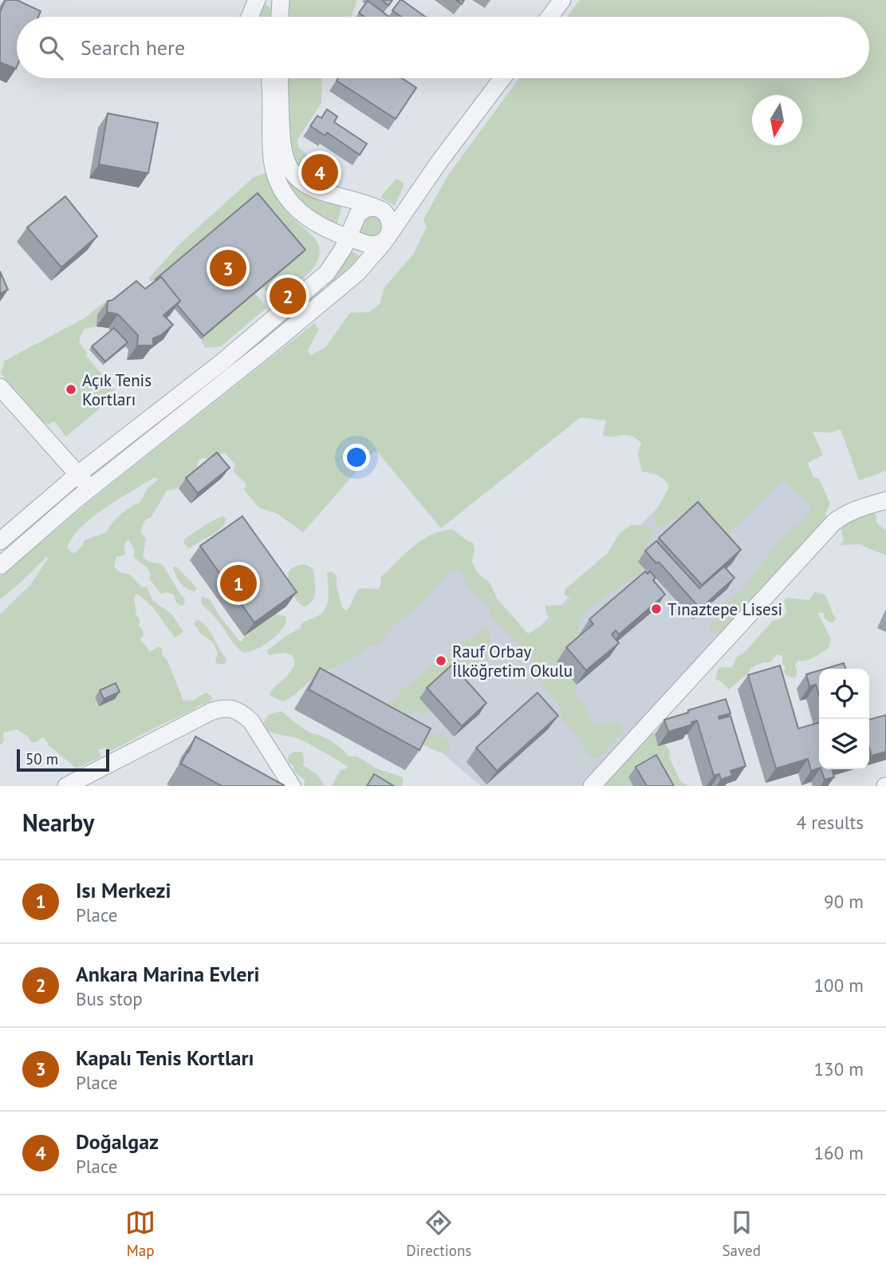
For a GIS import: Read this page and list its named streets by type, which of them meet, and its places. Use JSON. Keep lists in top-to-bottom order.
{
  "places": ["Açık Tenis Kortları", "Tınaztepe Lisesi", "Rauf Orbay İlköğretim Okulu"],
  "scale_bar": "50 m",
  "north": "bottom",
  "page": {
    "search": "Search here",
    "pins": [
      "4",
      "3",
      "2",
      "1"
    ],
    "scale": "50 m",
    "heading": ["Nearby", "4 results"],
    "list": [
      {
        "mark": "1",
        "name": "Isı Merkezi",
        "note": "Place",
        "value": "90 m"
      },
      {
        "mark": "2",
        "name": "Ankara Marina Evleri",
        "note": "Bus stop",
        "value": "100 m"
      },
      {
        "mark": "3",
        "name": "Kapalı Tenis Kortları",
        "note": "Place",
        "value": "130 m"
      },
      {
        "mark": "4",
        "name": "Doğalgaz",
        "note": "Place",
        "value": "160 m"
      }
    ],
    "nav": ["Map", "Directions", "Saved"]
  }
}
